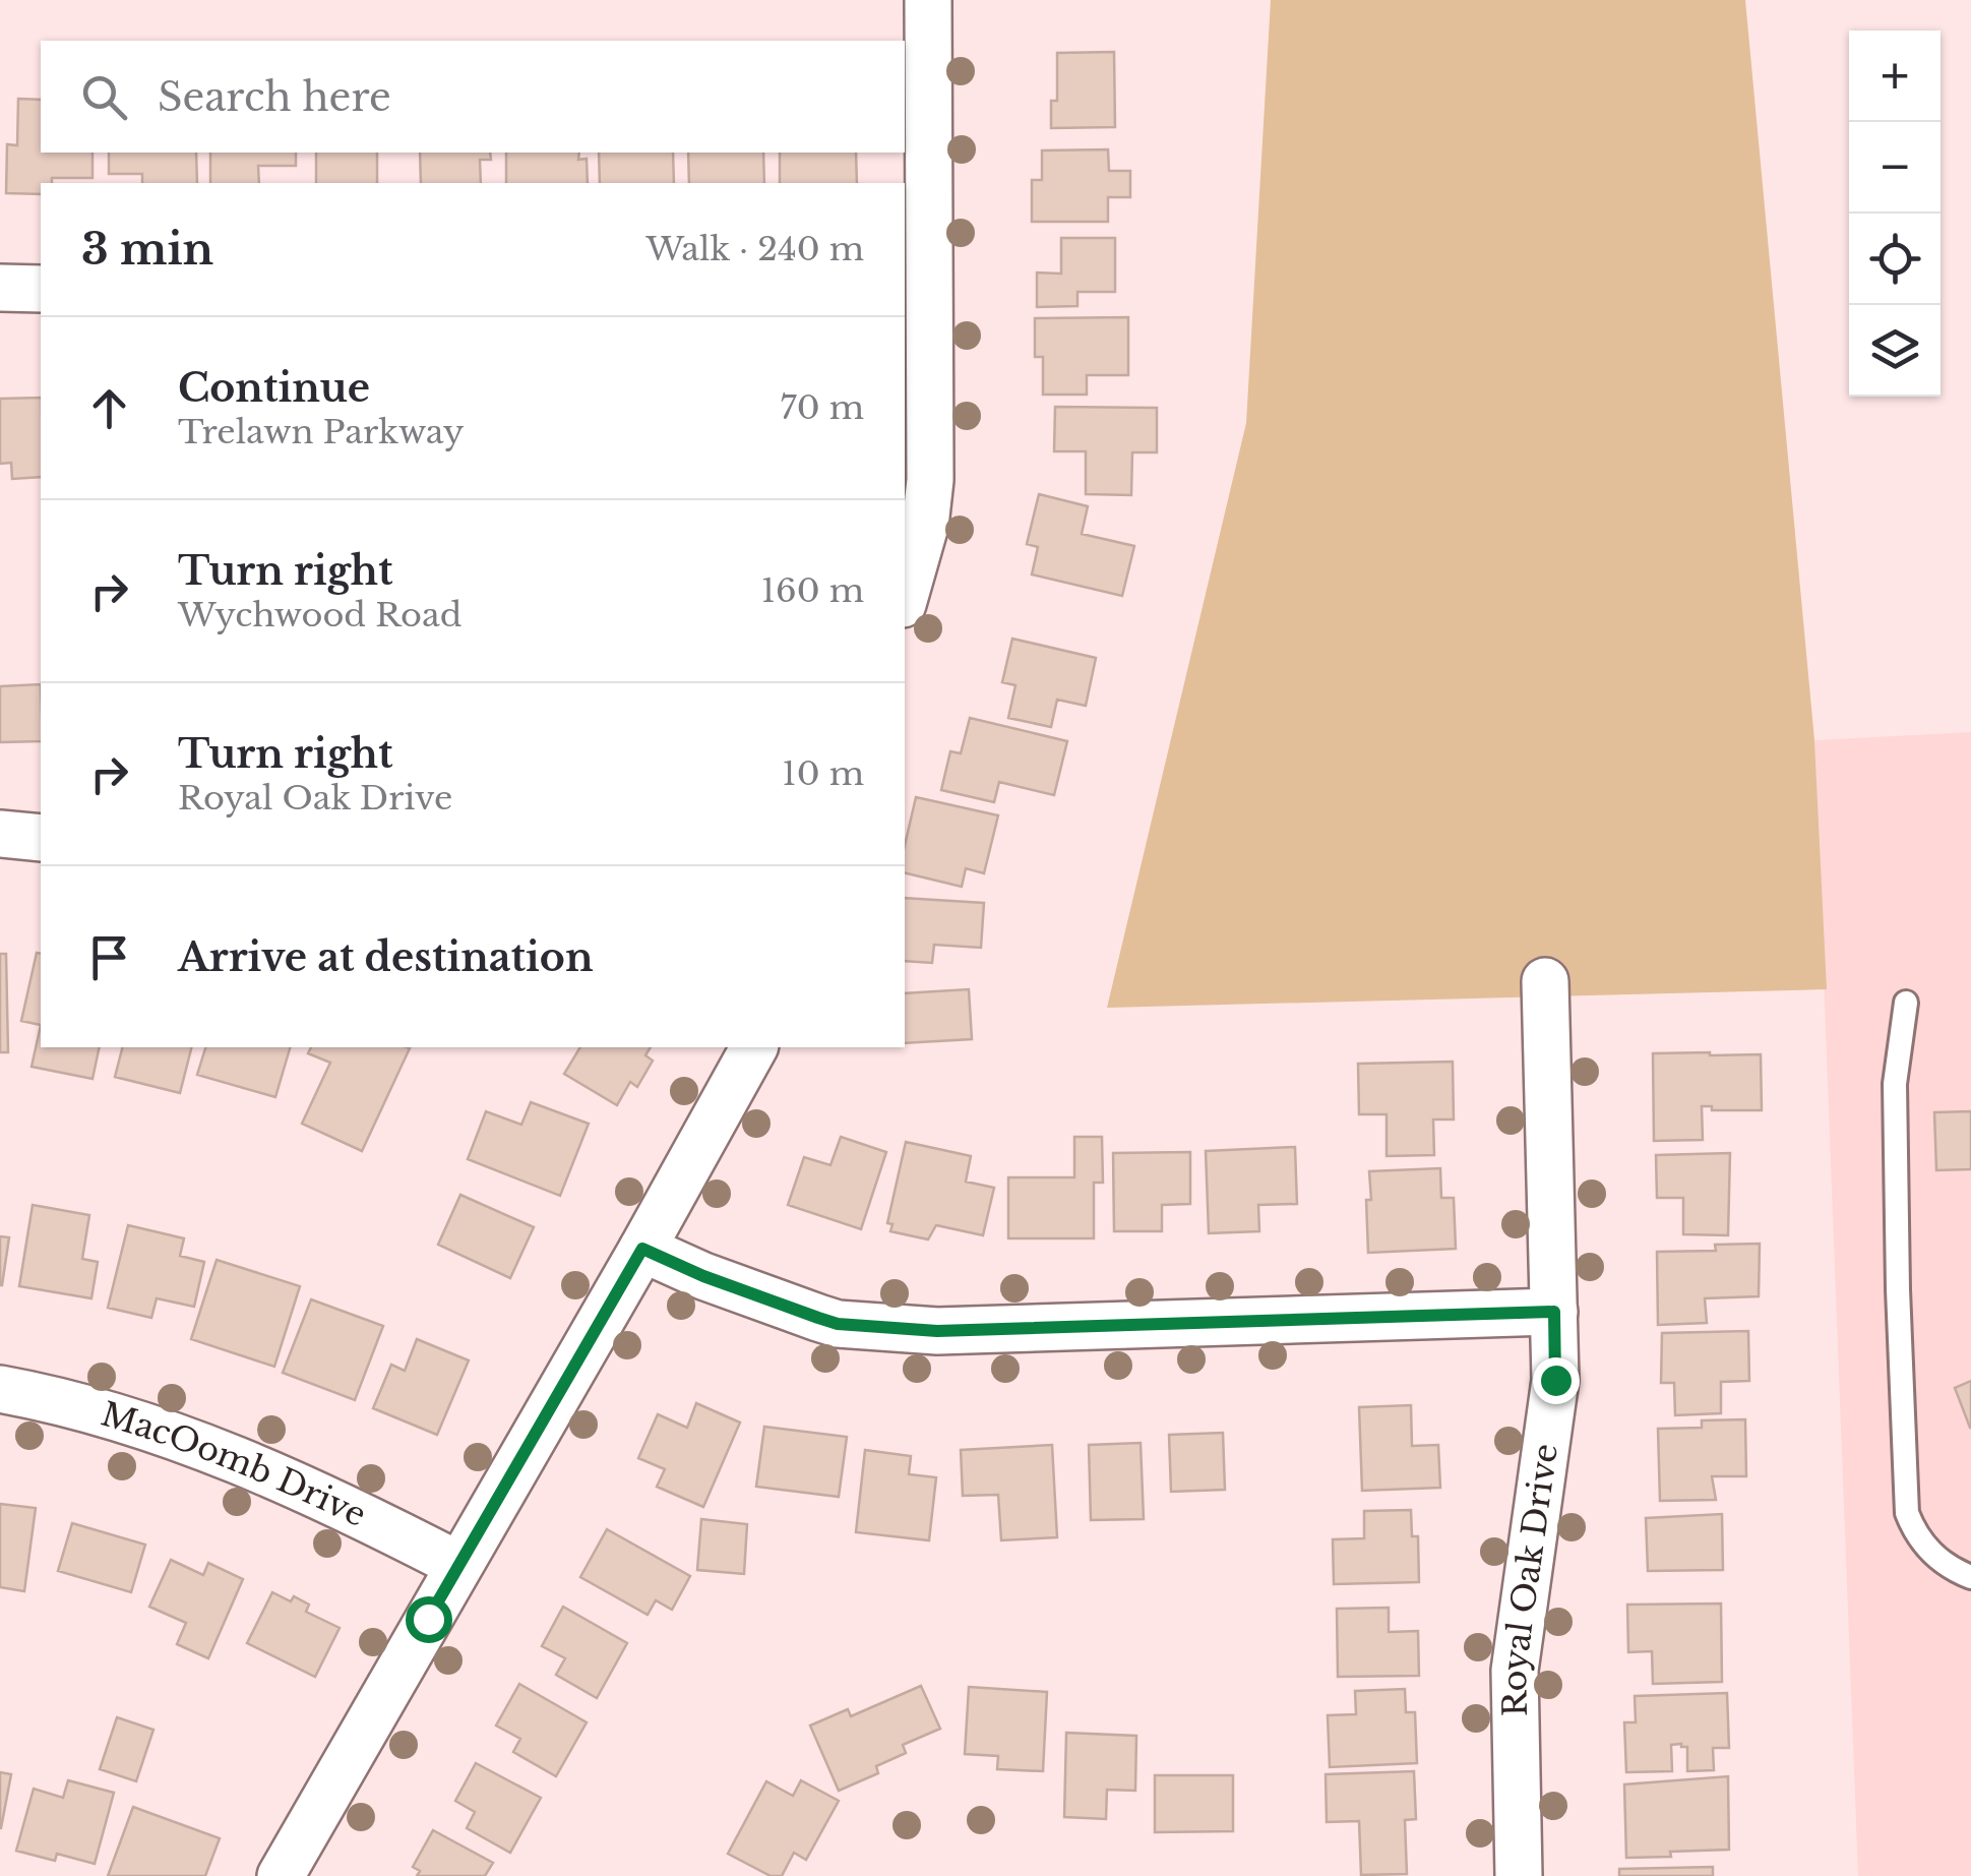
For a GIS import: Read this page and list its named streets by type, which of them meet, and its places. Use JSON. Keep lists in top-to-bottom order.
{
  "streets": {
    "street": ["MacOomb Drive", "Royal Oak Drive"]
  },
  "page": {
    "map_buttons": ["+", "−"],
    "search": "Search here",
    "heading": ["3 min", "Walk · 240 m"],
    "list": [
      ["Continue", "Trelawn Parkway", "70 m"],
      ["Turn right", "Wychwood Road", "160 m"],
      ["Turn right", "Royal Oak Drive", "10 m"],
      "Arrive at destination"
    ]
  }
}
